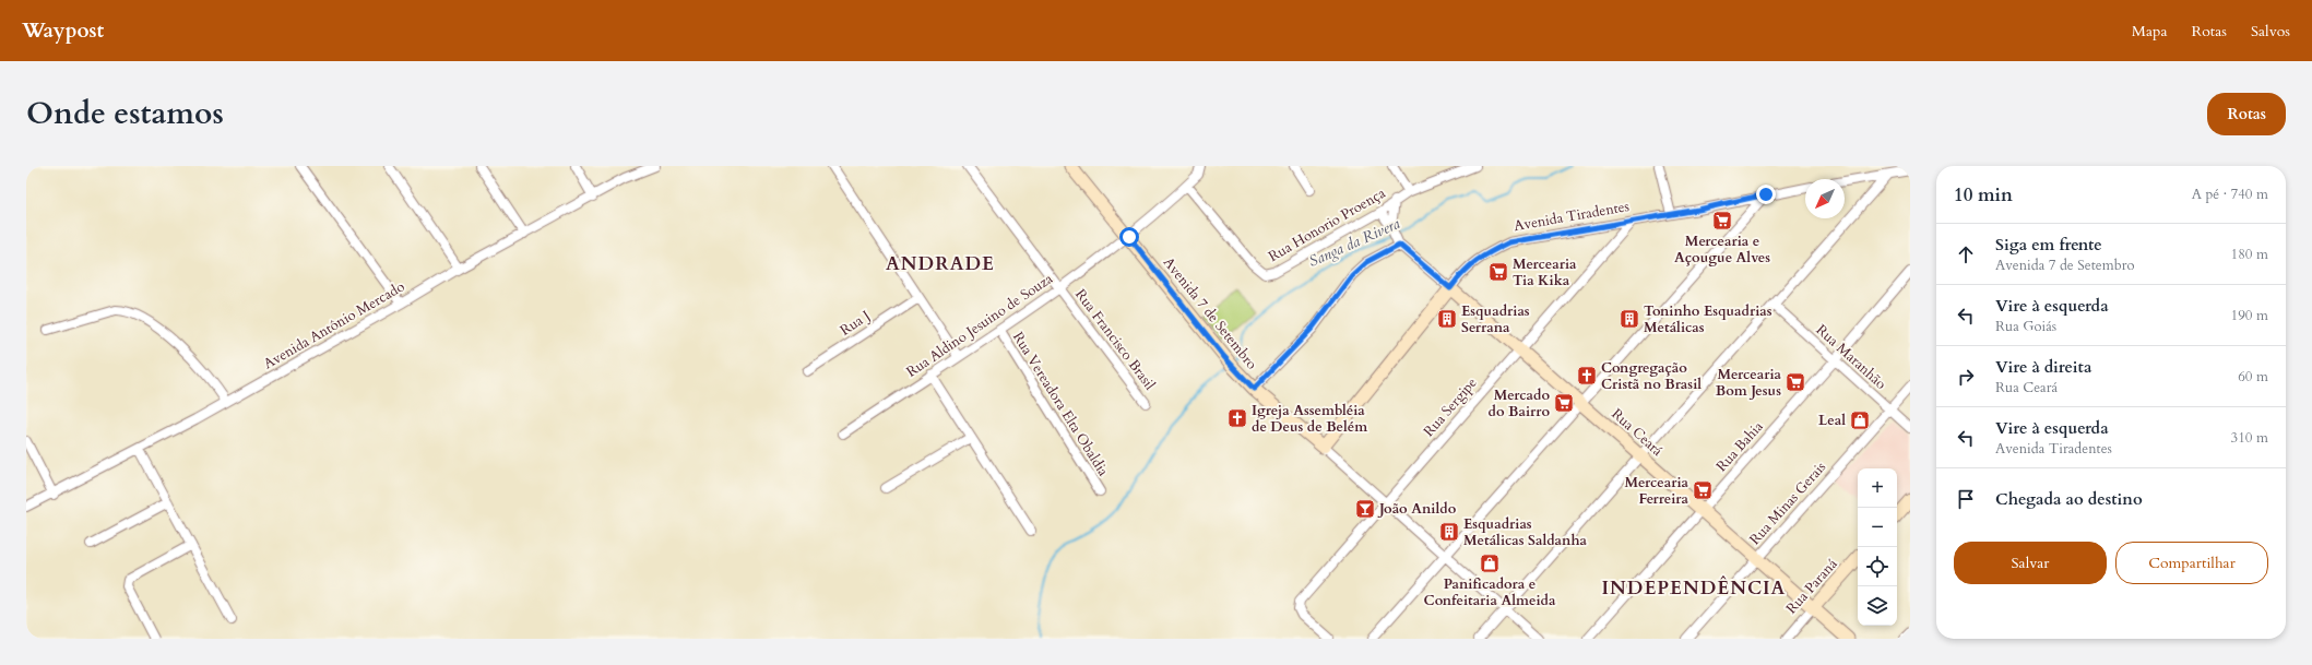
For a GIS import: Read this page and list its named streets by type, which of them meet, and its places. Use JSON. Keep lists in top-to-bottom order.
{
  "streets": {
    "street": [
      "Avenida Tiradentes",
      "Rua Honorio Proença",
      "Avenida 7 de Setembro",
      "Rua J",
      "Avenida Antônio Mercado",
      "Rua Aldino Jesuino de Souza",
      "Rua Francisco Brasil",
      "Rua Maranhão",
      "Rua Vereadora Elta Obaldia",
      "Rua Sergipe",
      "Rua Ceará",
      "Rua Bahia",
      "Rua Minas Gerais",
      "Rua Paraná"
    ]
  },
  "crossings": [
    ["Avenida Tiradentes", "Avenida 7 de Setembro"],
    ["Avenida Tiradentes", "Rua Sergipe"],
    ["Avenida Tiradentes", "Rua Ceará"],
    ["Rua Honorio Proença", "Rua Aldino Jesuino de Souza"],
    ["Rua Honorio Proença", "Rua Ceará"],
    ["Avenida 7 de Setembro", "Rua Aldino Jesuino de Souza"],
    ["Avenida 7 de Setembro", "Rua Sergipe"],
    ["Rua Aldino Jesuino de Souza", "Rua Francisco Brasil"],
    ["Rua Aldino Jesuino de Souza", "Rua Vereadora Elta Obaldia"],
    ["Rua Maranhão", "Rua Bahia"],
    ["Rua Maranhão", "Rua Minas Gerais"],
    ["Rua Sergipe", "Rua Ceará"],
    ["Rua Ceará", "Rua Bahia"],
    ["Rua Ceará", "Rua Minas Gerais"],
    ["Rua Ceará", "Rua Paraná"]
  ],
  "districts": ["ANDRADE", "INDEPENDÊNCIA"],
  "water": ["Sanga da Rivera"],
  "places": {
    "supermarket": [
      "Mercearia e Açougue Alves",
      "Mercearia Tia Kika",
      "Mercearia Bom Jesus",
      "Mercado do Bairro",
      "Mercearia Ferreira"
    ],
    "building": ["Esquadrias Serrana", "Toninho Esquadrias Metálicas", "Esquadrias Metálicas Saldanha"],
    "church": ["Congregação Cristã no Brasil", "Igreja Assembléia de Deus de Belém"],
    "shop": ["Leal", "Panificadora e Confeitaria Almeida"],
    "bar": ["João Anildo"]
  },
  "north": "bottom left",
  "page": {
    "header": "Waypost",
    "nav": ["Mapa", "Rotas", "Salvos"],
    "title": "Onde estamos",
    "buttons": [
      "Rotas",
      ["Salvar", "Compartilhar"]
    ],
    "heading": ["10 min", "A pé · 740 m"],
    "list": [
      ["Siga em frente", "Avenida 7 de Setembro", "180 m"],
      ["Vire à esquerda", "Rua Goiás", "190 m"],
      ["Vire à direita", "Rua Ceará", "60 m"],
      ["Vire à esquerda", "Avenida Tiradentes", "310 m"],
      "Chegada ao destino"
    ],
    "map_buttons": ["+", "−"]
  }
}
